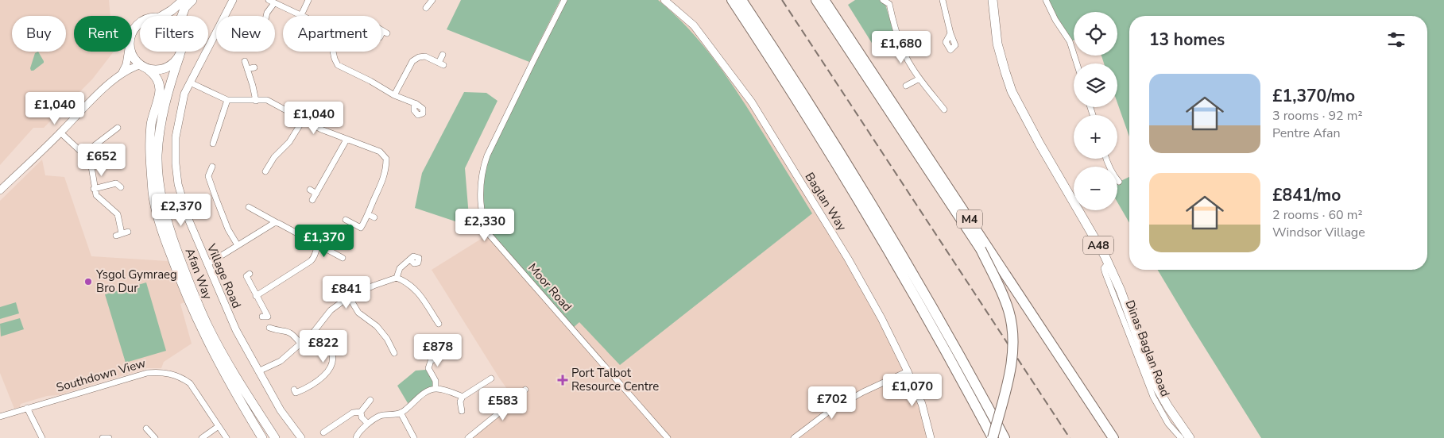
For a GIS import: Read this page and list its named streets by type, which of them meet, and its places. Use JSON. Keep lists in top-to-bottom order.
{
  "streets": {
    "highway": ["M4"],
    "main road": ["A48", "Afan Way", "Dinas Baglan Road"],
    "street": [
      "Baglan Way",
      "Village Road",
      "Moor Road",
      "Southdown View"
    ]
  },
  "crossings": [
    ["A48", "Dinas Baglan Road"]
  ],
  "places": {
    "other": ["Ysgol Gymraeg Bro Dur"],
    "health": ["Port Talbot Resource Centre"]
  },
  "page": {
    "map_buttons": ["+", "−"],
    "chip": [
      "Buy",
      "Rent",
      "Filters",
      "New",
      "Apartment"
    ],
    "heading": "13 homes",
    "price": [
      "£1,680",
      "£1,040",
      "£1,040",
      "£652",
      "£2,370",
      "£2,330",
      "£1,370",
      "£841",
      "£822",
      "£878",
      "£1,070",
      "£702",
      "£583"
    ],
    "list": [
      {
        "name": "£1,370/mo",
        "note": "3 rooms · 92 m² · Pentre Afan"
      },
      {
        "name": "£841/mo",
        "note": "2 rooms · 60 m² · Windsor Village"
      }
    ]
  }
}
